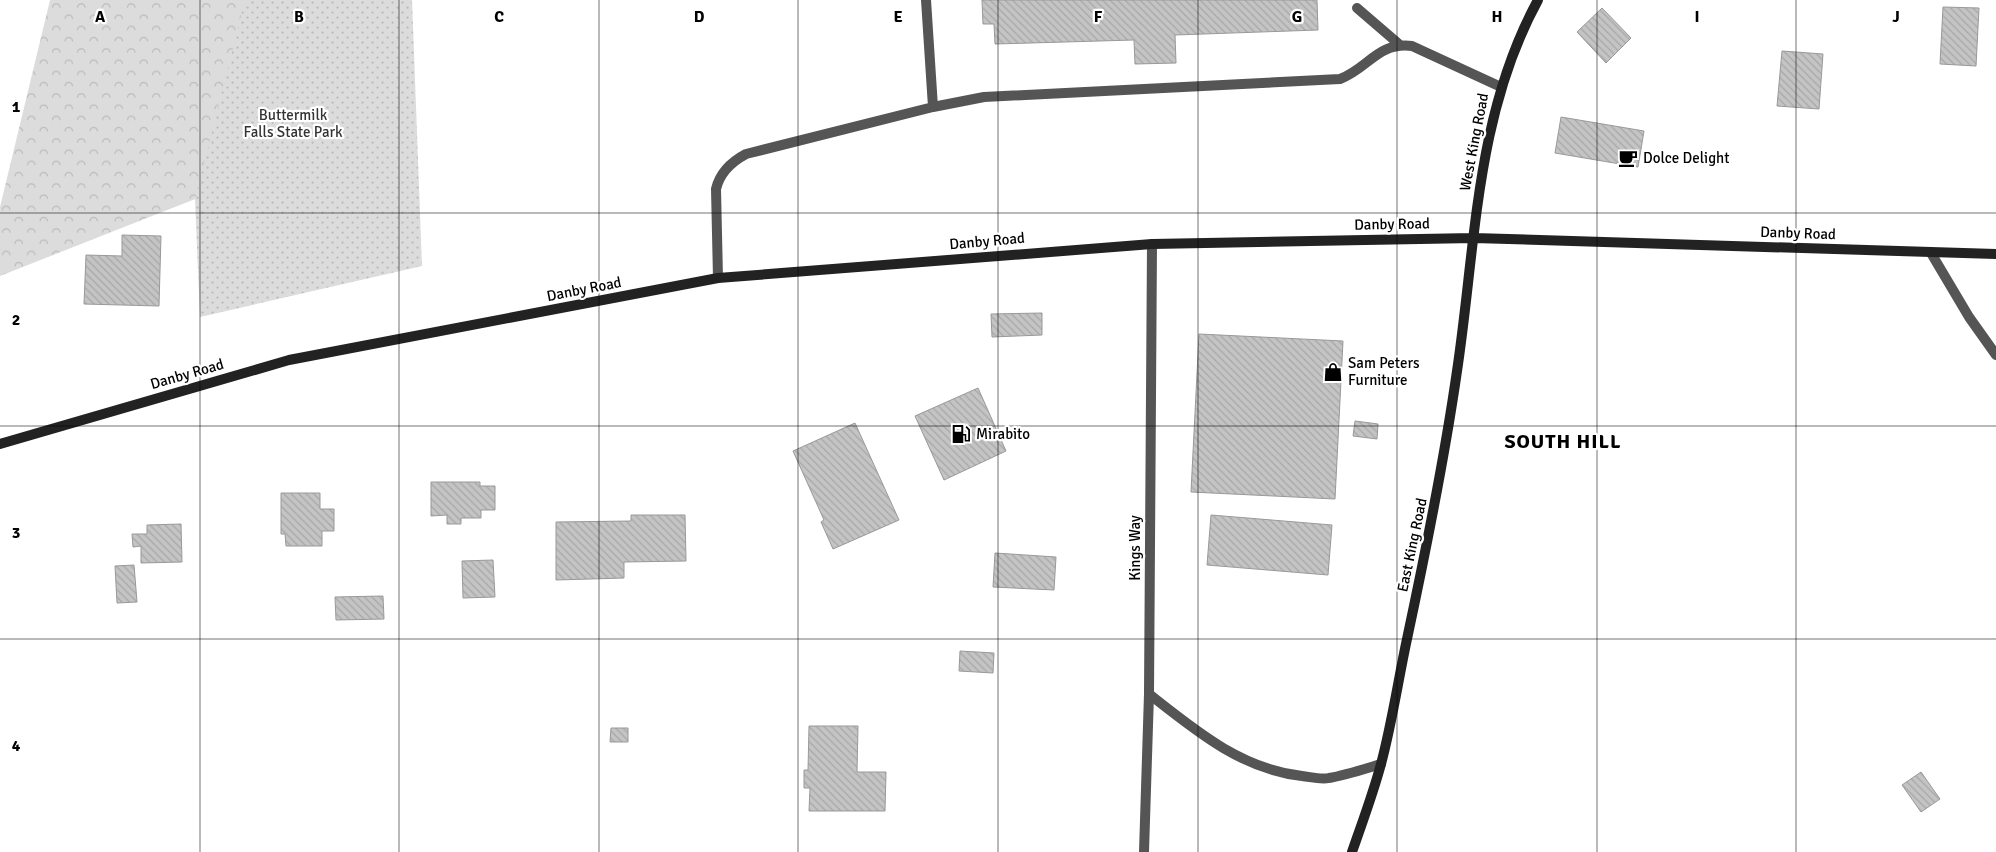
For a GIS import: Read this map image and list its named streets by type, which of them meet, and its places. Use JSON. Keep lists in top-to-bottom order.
{
  "streets": {
    "main road": ["West King Road", "Danby Road", "East King Road"],
    "street": ["Kings Way"]
  },
  "crossings": [
    ["West King Road", "Danby Road"],
    ["West King Road", "East King Road"],
    ["Danby Road", "East King Road"],
    ["Danby Road", "Kings Way"]
  ],
  "districts": ["SOUTH HILL"],
  "parks": ["Buttermilk Falls State Park"],
  "places": {
    "cafe": ["Dolce Delight"],
    "shop": ["Sam Peters Furniture"],
    "fuel station": ["Mirabito"]
  },
  "grid": {
    "columns": [
      "A",
      "B",
      "C",
      "D",
      "E",
      "F",
      "G",
      "H",
      "I",
      "J"
    ],
    "rows": [
      "1",
      "2",
      "3",
      "4"
    ]
  }
}
